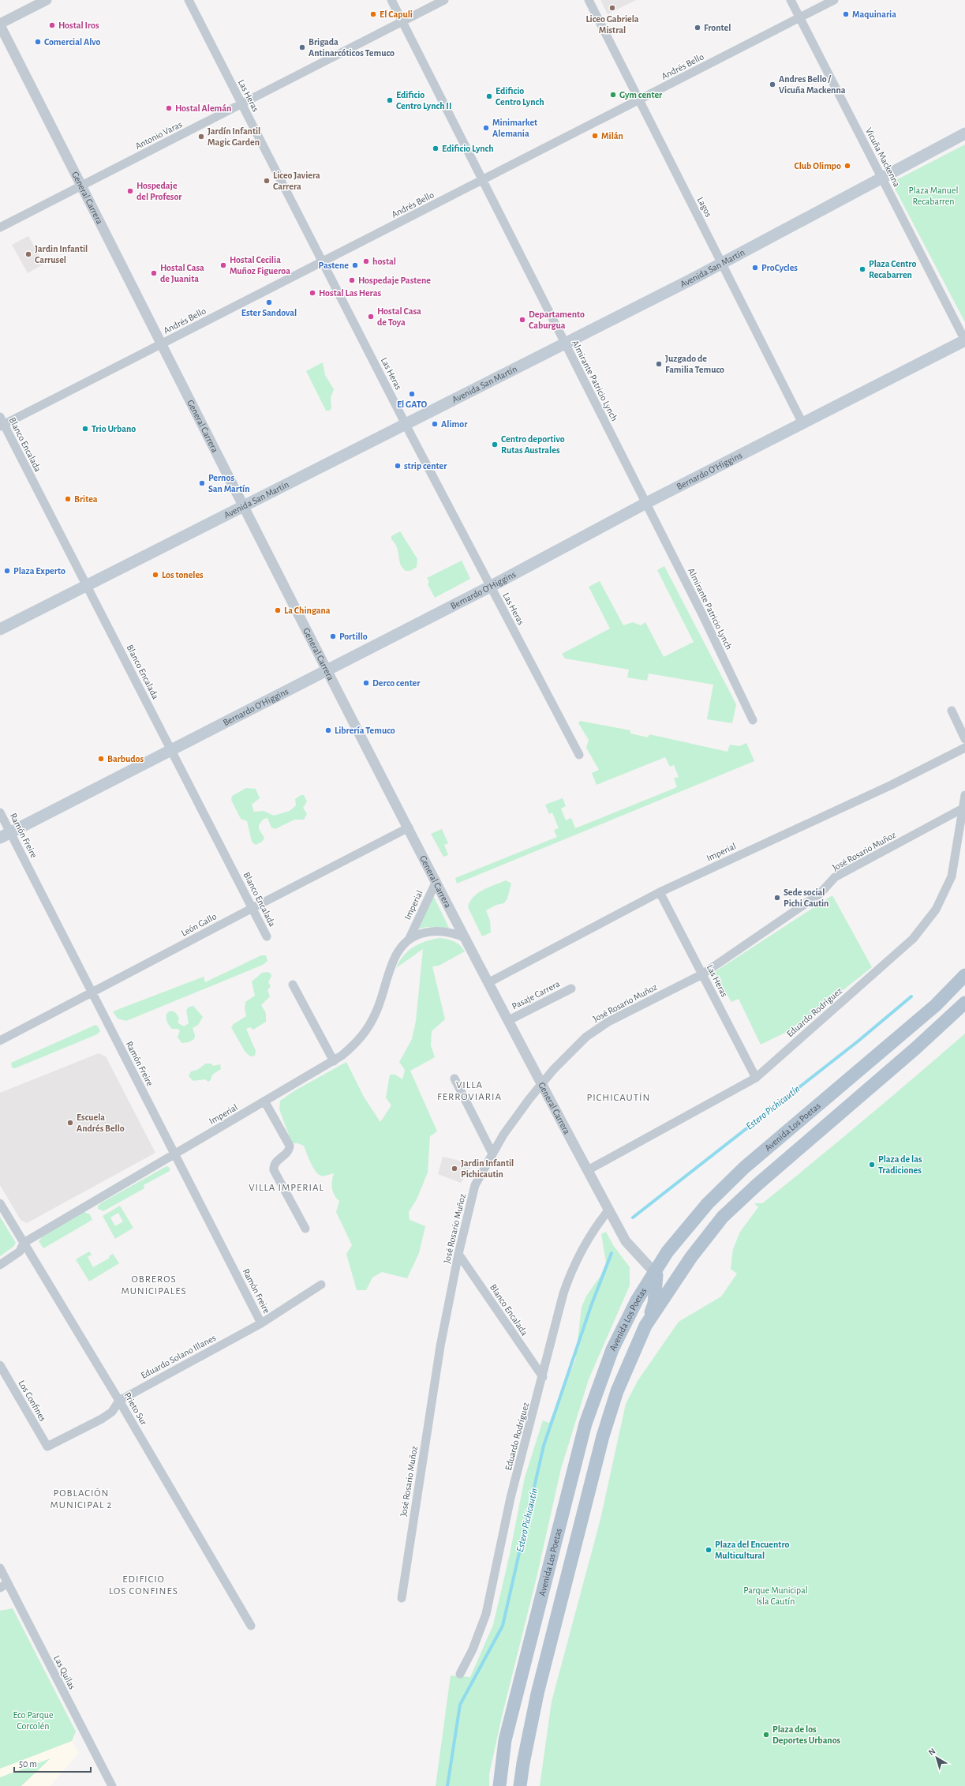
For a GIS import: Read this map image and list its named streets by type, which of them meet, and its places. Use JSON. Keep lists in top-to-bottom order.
{
  "streets": {
    "main road": ["Avenida San Martín", "Bernardo O'Higgins", "Avenida Los Poetas"],
    "street": [
      "Andrés Bello",
      "Las Heras",
      "Antonio Varas",
      "Vicuña Mackenna",
      "General Carrera",
      "Lagos",
      "Almirante Patricio Lynch",
      "Blanco Encalada",
      "Ramón Freire",
      "José Rosario Muñoz",
      "Imperial",
      "León Gallo",
      "Pasaje Carrera",
      "Eduardo Rodríguez",
      "Eduardo Solano Illanes",
      "Los Confines",
      "Prieto Sur",
      "Las Quilas"
    ]
  },
  "crossings": [
    ["Andrés Bello", "Las Heras"],
    ["Andrés Bello", "Vicuña Mackenna"],
    ["Andrés Bello", "General Carrera"],
    ["Andrés Bello", "Lagos"],
    ["Andrés Bello", "Almirante Patricio Lynch"],
    ["Andrés Bello", "Blanco Encalada"],
    ["Las Heras", "Antonio Varas"],
    ["Las Heras", "Avenida San Martín"],
    ["Las Heras", "Bernardo O'Higgins"],
    ["Las Heras", "José Rosario Muñoz"],
    ["Las Heras", "Imperial"],
    ["Las Heras", "Eduardo Rodríguez"],
    ["Antonio Varas", "General Carrera"],
    ["Antonio Varas", "Almirante Patricio Lynch"],
    ["Vicuña Mackenna", "Avenida San Martín"],
    ["Vicuña Mackenna", "Bernardo O'Higgins"],
    ["General Carrera", "Avenida San Martín"],
    ["General Carrera", "Bernardo O'Higgins"],
    ["General Carrera", "José Rosario Muñoz"],
    ["General Carrera", "Imperial"],
    ["General Carrera", "León Gallo"],
    ["General Carrera", "Pasaje Carrera"],
    ["General Carrera", "Eduardo Rodríguez"],
    ["General Carrera", "Avenida Los Poetas"],
    ["Lagos", "Avenida San Martín"],
    ["Lagos", "Bernardo O'Higgins"],
    ["Avenida San Martín", "Almirante Patricio Lynch"],
    ["Avenida San Martín", "Blanco Encalada"],
    ["Almirante Patricio Lynch", "Bernardo O'Higgins"],
    ["Blanco Encalada", "Bernardo O'Higgins"],
    ["Blanco Encalada", "José Rosario Muñoz"],
    ["Blanco Encalada", "León Gallo"],
    ["Blanco Encalada", "Eduardo Rodríguez"],
    ["Bernardo O'Higgins", "Ramón Freire"],
    ["Ramón Freire", "Imperial"],
    ["Ramón Freire", "León Gallo"],
    ["Ramón Freire", "Eduardo Solano Illanes"],
    ["José Rosario Muñoz", "Eduardo Rodríguez"],
    ["Imperial", "Prieto Sur"],
    ["Eduardo Solano Illanes", "Los Confines"],
    ["Eduardo Solano Illanes", "Prieto Sur"]
  ],
  "districts": [
    "VILLA FERROVIARIA",
    "PICHICAUTÍN",
    "VILLA IMPERIAL",
    "OBREROS MUNICIPALES",
    "POBLACIÓN MUNICIPAL 2",
    "EDIFICIO LOS CONFINES"
  ],
  "water": ["Estero Pichicautín"],
  "parks": ["Plaza Manuel Recabarren", "Parque Municipal Isla Cautín", "Eco Parque Corcolén"],
  "places": [
    "Liceo Gabriela Mistral",
    "El Capuli",
    "Maquinaria",
    "Hostal Iros",
    "Frontel",
    "Comercial Alvo",
    "Brigada Antinarcóticos Temuco",
    "Andres Bello / Vicuña Mackenna",
    "Gym center",
    "Edificio Centro Lynch",
    "Edificio Centro Lynch II",
    "Hostal Alemán",
    "Minimarket Alemania",
    "Milán",
    "Jardín Infantil Magic Garden",
    "Edificio Lynch",
    "Club Olimpo",
    "Liceo Javiera Carrera",
    "Hospedaje del Profesor",
    "Jardin Infantil Carrusel",
    "hostal",
    "Hostal Cecilia Muñoz Figueroa",
    "Pastene",
    "ProCycles",
    "Plaza Centro Recabarren",
    "Hostal Casa de Juanita",
    "Hospedaje Pastene",
    "Hostal Las Heras",
    "Ester Sandoval",
    "Hostal Casa de Toya",
    "Departamento Caburgua",
    "Juzgado de Familia Temuco",
    "El GATO",
    "Alimor",
    "Trio Urbano",
    "Centro deportivo Rutas Australes",
    "strip center",
    "Pernos San Martín",
    "Britea",
    "Plaza Experto",
    "Los toneles",
    "La Chingana",
    "Portillo",
    "Derco center",
    "Librería Temuco",
    "Barbudos",
    "Sede social Pichi Cautin",
    "Escuela Andrés Bello",
    "Plaza de las Tradiciones",
    "Jardin Infantil Pichicautin",
    "Plaza del Encuentro Multicultural",
    "Plaza de los Deportes Urbanos"
  ],
  "scale_bar": "50 m",
  "north": "top left"
}
